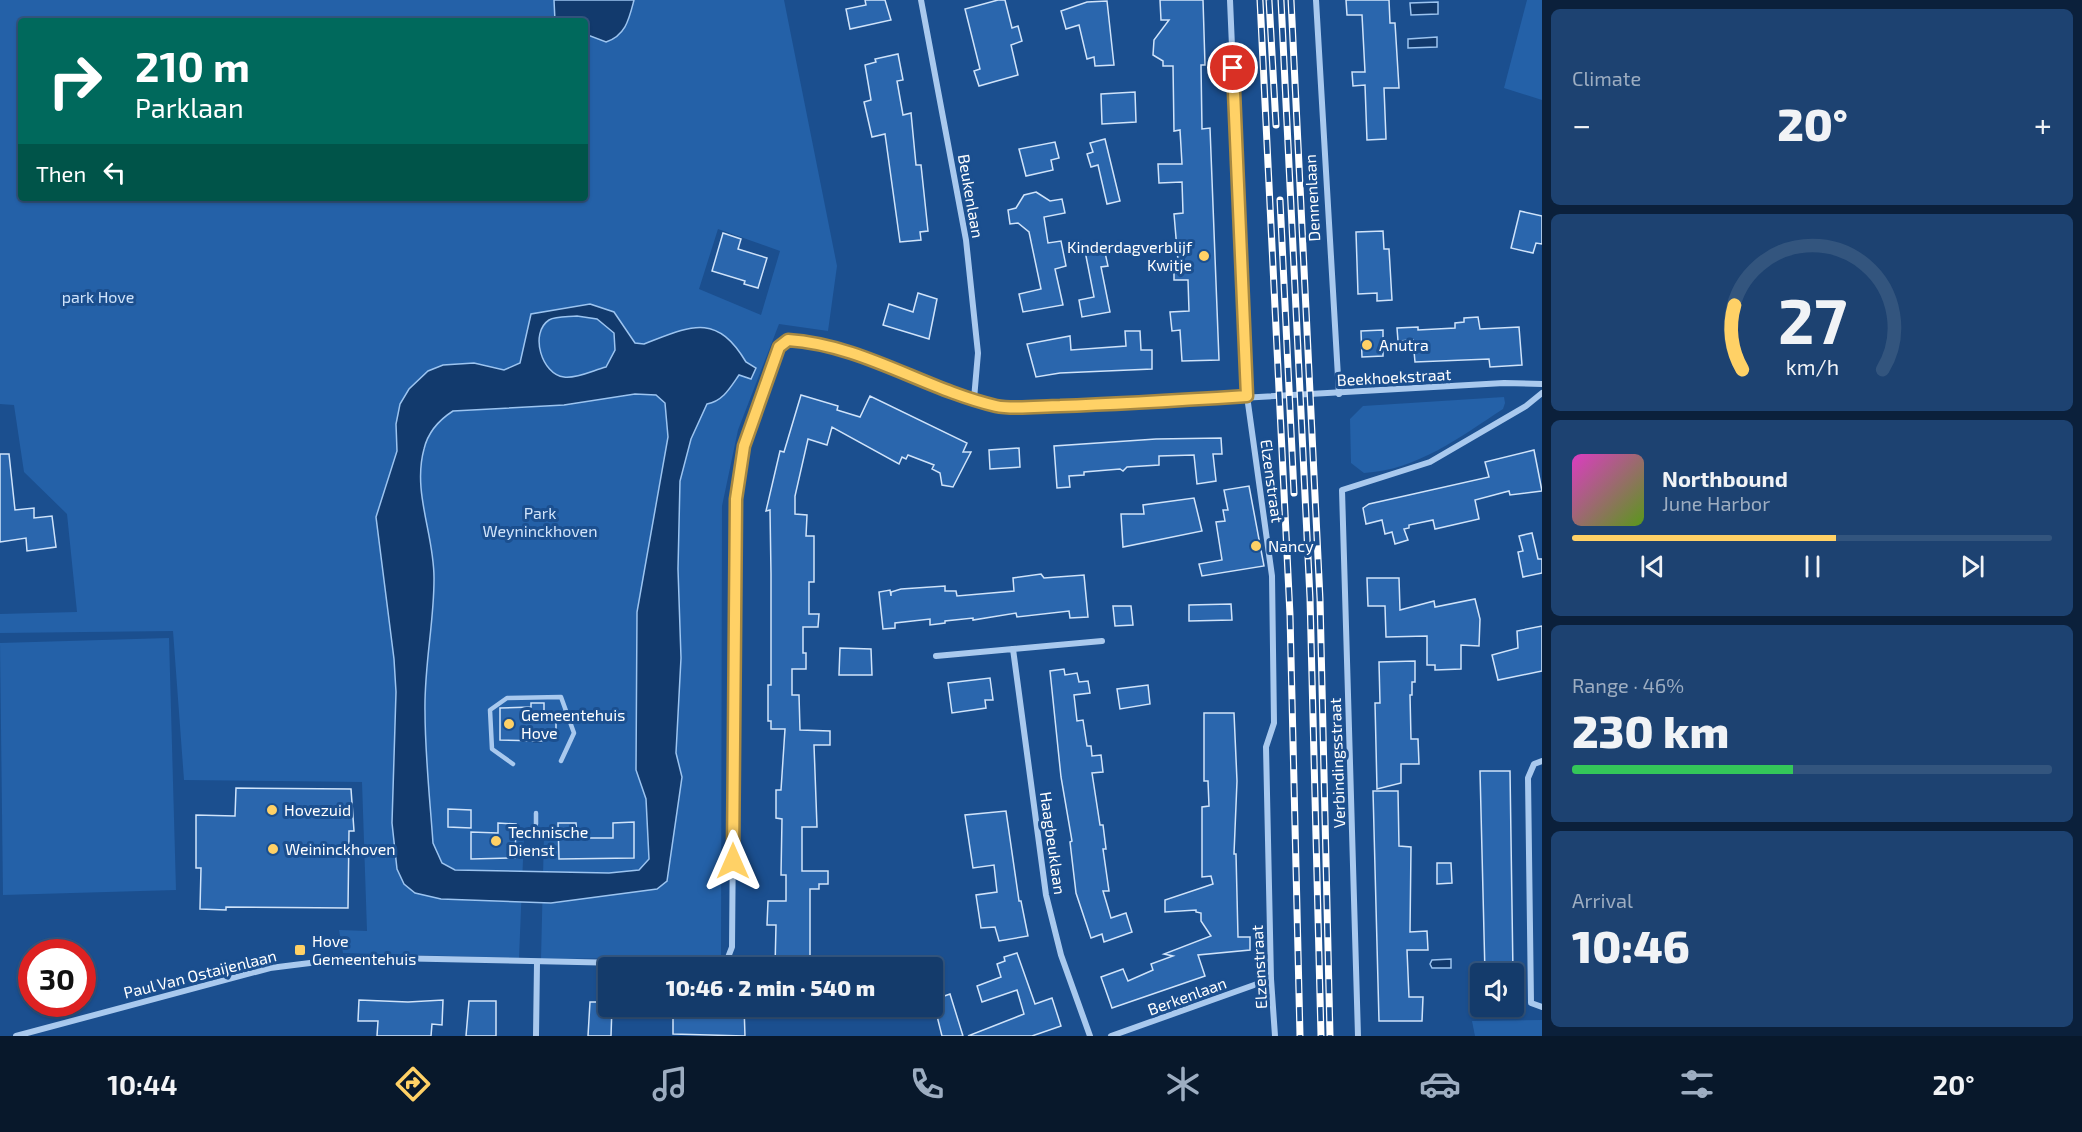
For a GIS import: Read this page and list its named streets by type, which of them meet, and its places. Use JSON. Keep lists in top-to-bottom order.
{
  "streets": {
    "street": [
      "Beukenlaan",
      "Dennenlaan",
      "Beekhoekstraat",
      "Elzenstraat",
      "Verbindingsstraat",
      "Haagbeuklaan",
      "Paul Van Ostaijenlaan",
      "Berkenlaan"
    ]
  },
  "crossings": [
    ["Beukenlaan", "Beekhoekstraat"],
    ["Beukenlaan", "Paul Van Ostaijenlaan"],
    ["Dennenlaan", "Beekhoekstraat"],
    ["Beekhoekstraat", "Elzenstraat"],
    ["Beekhoekstraat", "Paul Van Ostaijenlaan"],
    ["Elzenstraat", "Berkenlaan"]
  ],
  "parks": ["park Hove", "Park Weyninckhoven"],
  "places": {
    "other": [
      "Kinderdagverblijf Kwitje",
      "Anutra",
      "Nancy",
      "Gemeentehuis Hove",
      "Hovezuid",
      "Technische Dienst",
      "Weininckhoven"
    ],
    "transit": ["Hove Gemeentehuis"]
  },
  "page": {
    "tile": [
      "Climate",
      ["Range · 46%", "230 km"],
      ["Arrival", "10:46"]
    ],
    "turn": ["210 m", "Parklaan"],
    "heat": ["−", "20°", "+"],
    "then": "Then",
    "song": ["Northbound", "June Harbor"],
    "limit": "30",
    "trip": "10:46 · 2 min · 540 m",
    "tabs": ["10:44", "20°"],
    "gauge": ["27", "km/h"]
  }
}
